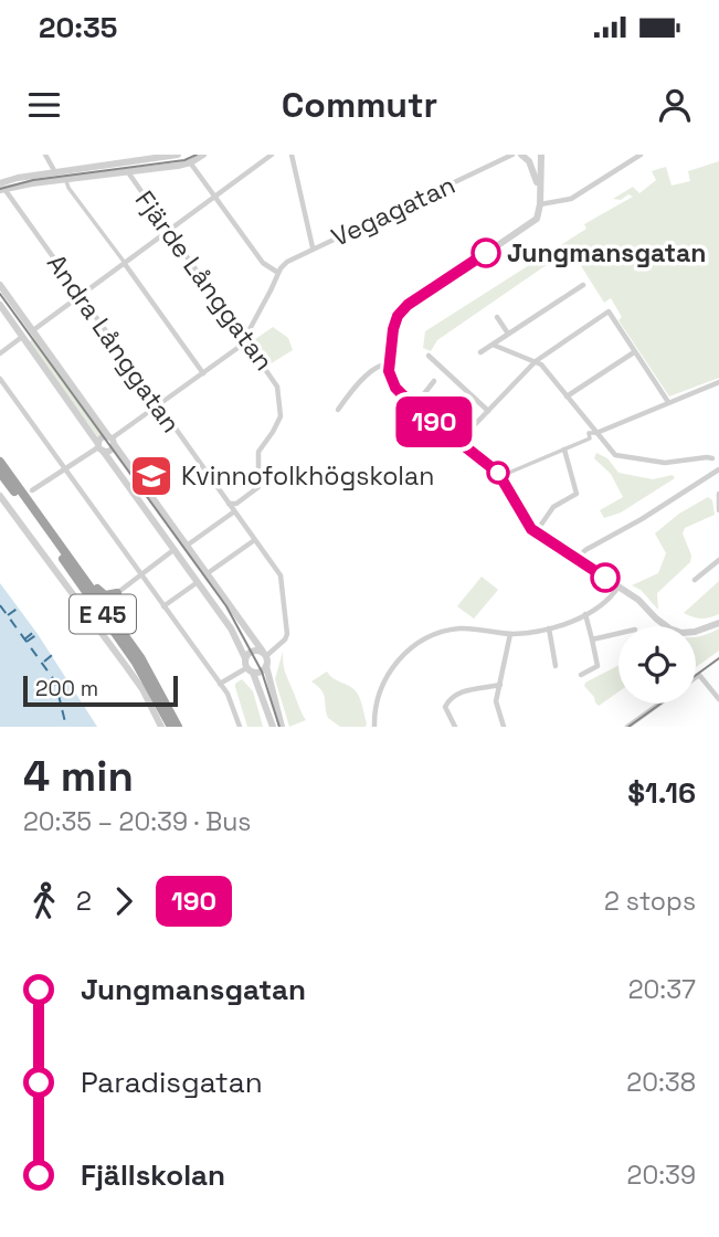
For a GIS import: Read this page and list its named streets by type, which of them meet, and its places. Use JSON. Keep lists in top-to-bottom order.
{
  "streets": {
    "highway": ["E 45"],
    "street": ["Vegagatan", "Fjärde Långgatan", "Andra Långgatan"]
  },
  "crossings": [
    ["Fjärde Långgatan", "Andra Långgatan"]
  ],
  "places": {
    "other": ["Jungmansgatan"],
    "school or university": ["Kvinnofolkhögskolan"]
  },
  "lines": ["bus line 190"],
  "scale_bar": "200 m",
  "page": {
    "status": "20:35",
    "header": "Commutr",
    "on_map": "190",
    "scale": "200 m",
    "heading": ["4 min", "20:35 – 20:39 · Bus", "$1.16"],
    "legs": ["2", "190", "2 stops"],
    "list": [
      {
        "name": "Jungmansgatan",
        "value": "20:37"
      },
      {
        "name": "Paradisgatan",
        "value": "20:38"
      },
      {
        "name": "Fjällskolan",
        "value": "20:39"
      }
    ]
  }
}
